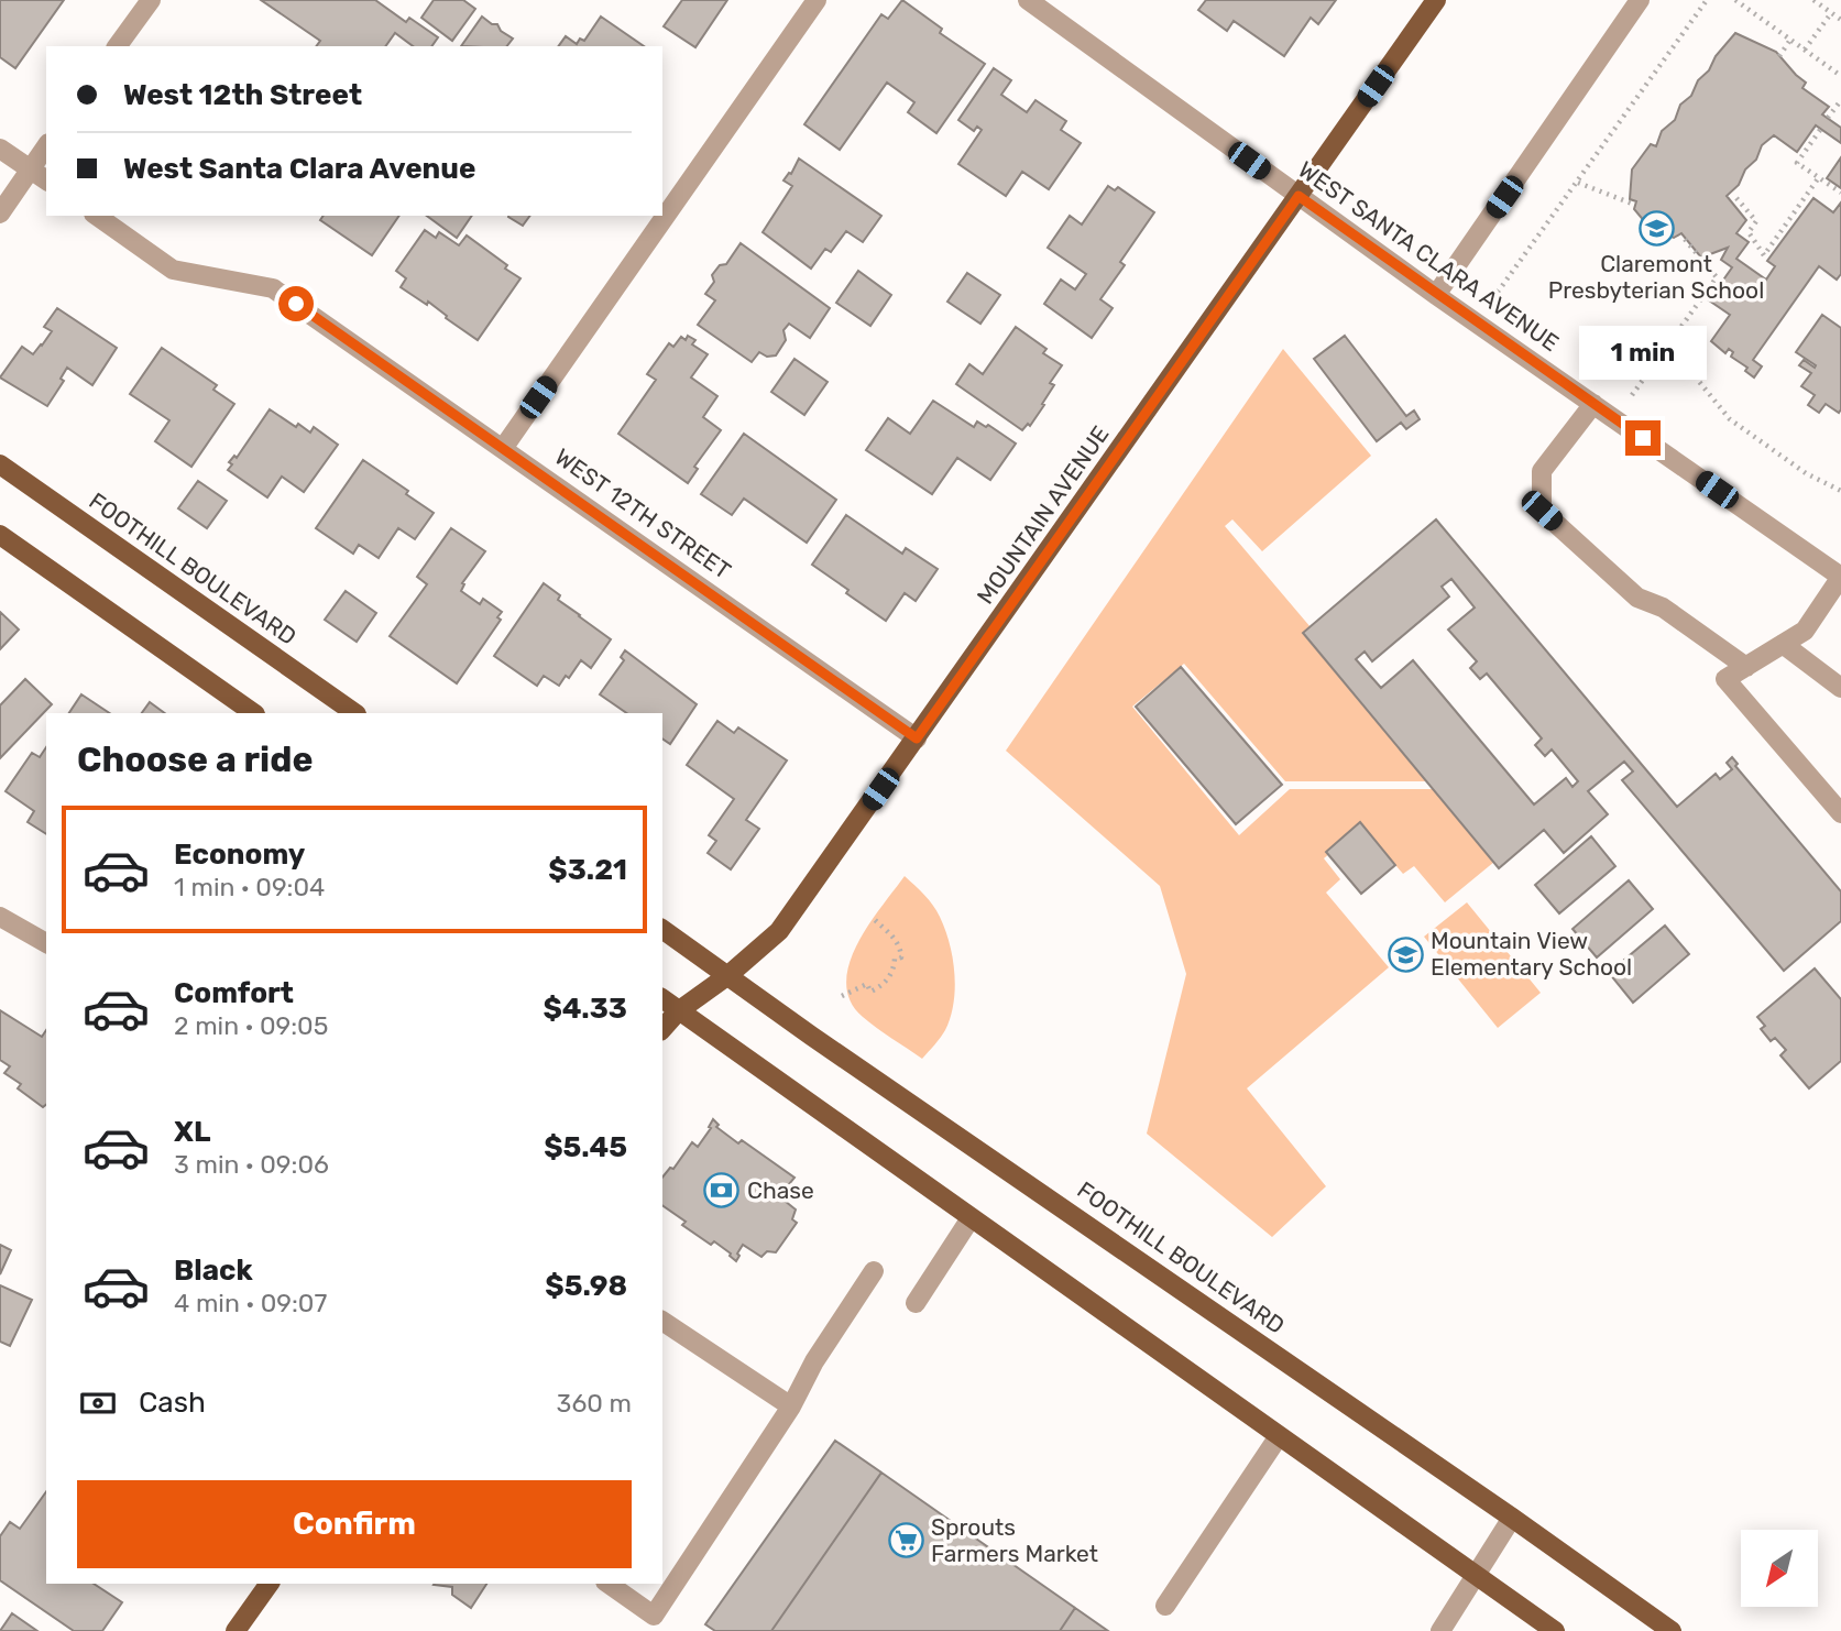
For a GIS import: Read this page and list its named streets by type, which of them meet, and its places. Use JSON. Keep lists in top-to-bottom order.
{
  "streets": {
    "main road": ["MOUNTAIN AVENUE", "FOOTHILL BOULEVARD"],
    "street": ["WEST SANTA CLARA AVENUE", "WEST 12TH STREET"]
  },
  "crossings": [
    ["WEST SANTA CLARA AVENUE", "MOUNTAIN AVENUE"],
    ["WEST 12TH STREET", "MOUNTAIN AVENUE"],
    ["MOUNTAIN AVENUE", "FOOTHILL BOULEVARD"]
  ],
  "places": {
    "school or university": ["Claremont Presbyterian School", "Mountain View Elementary School"],
    "bank": ["Chase"],
    "supermarket": ["Sprouts Farmers Market"]
  },
  "north": "bottom left",
  "page": {
    "banner": ["West 12th Street", "West Santa Clara Avenue"],
    "bubble": "1 min",
    "heading": "Choose a ride",
    "list": [
      {
        "name": "Economy",
        "note": "1 min · 09:04",
        "value": "$3.21"
      },
      {
        "name": "Comfort",
        "note": "2 min · 09:05",
        "value": "$4.33"
      },
      {
        "name": "XL",
        "note": "3 min · 09:06",
        "value": "$5.45"
      },
      {
        "name": "Black",
        "note": "4 min · 09:07",
        "value": "$5.98"
      }
    ],
    "pay": ["Cash", "360 m"],
    "buttons": "Confirm"
  }
}
